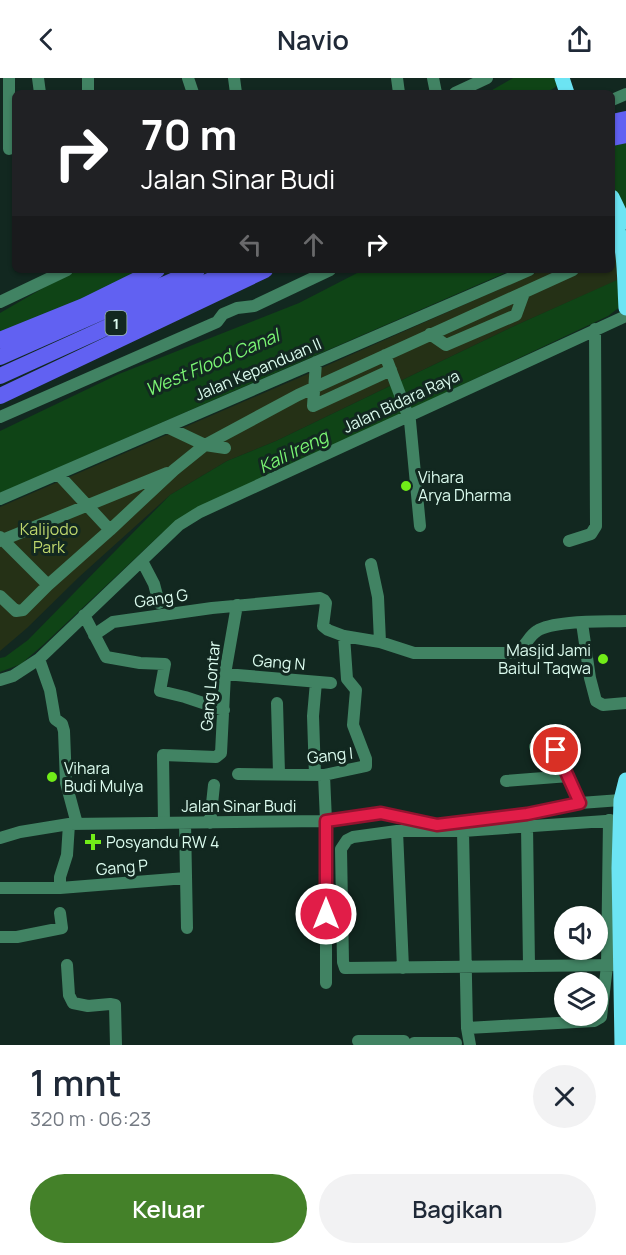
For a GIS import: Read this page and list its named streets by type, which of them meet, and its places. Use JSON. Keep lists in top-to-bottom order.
{
  "streets": {
    "highway": ["1"],
    "street": [
      "Jalan Kepanduan II",
      "Jalan Bidara Raya",
      "Gang G",
      "Gang N",
      "Gang Lontar",
      "Gang I",
      "Jalan Sinar Budi",
      "Gang P"
    ]
  },
  "crossings": [
    ["Gang G", "Gang Lontar"],
    ["Gang N", "Gang Lontar"],
    ["Gang Lontar", "Jalan Sinar Budi"]
  ],
  "water": ["West Flood Canal", "Kali Ireng"],
  "parks": ["Kalijodo Park"],
  "places": {
    "other": ["Vihara Arya Dharma", "Masjid Jami Baitul Taqwa", "Vihara Budi Mulya"],
    "health": ["Posyandu RW 4"]
  },
  "page": {
    "header": "Navio",
    "turn": ["70 m", "Jalan Sinar Budi"],
    "heading": ["1 mnt", "320 m · 06:23"],
    "buttons": ["Keluar", "Bagikan"]
  }
}
